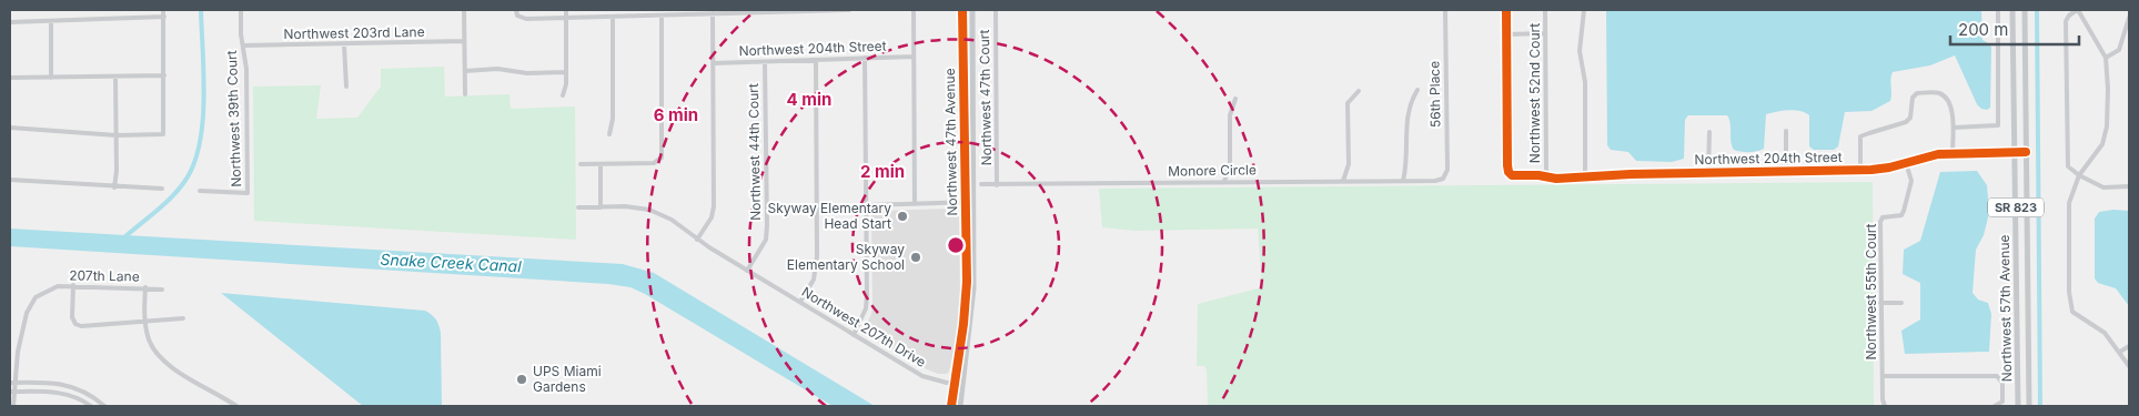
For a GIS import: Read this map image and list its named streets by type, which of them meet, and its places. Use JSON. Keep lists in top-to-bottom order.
{
  "streets": {
    "main road": ["Northwest 47th Avenue", "SR 823", "Northwest 57th Avenue"],
    "street": [
      "Northwest 203rd Lane",
      "Northwest 204th Street",
      "Northwest 52nd Court",
      "56th Place",
      "Northwest 47th Court",
      "Northwest 39th Court",
      "Northwest 44th Court",
      "Monore Circle",
      "207th Lane",
      "Northwest 55th Court",
      "Northwest 207th Drive"
    ]
  },
  "crossings": [
    ["Northwest 203rd Lane", "Northwest 39th Court"],
    ["Northwest 204th Street", "Northwest 52nd Court"],
    ["Northwest 204th Street", "Northwest 44th Court"],
    ["Northwest 204th Street", "Northwest 55th Court"],
    ["Northwest 204th Street", "Northwest 57th Avenue"],
    ["56th Place", "Monore Circle"],
    ["Northwest 47th Court", "Monore Circle"],
    ["Northwest 47th Avenue", "Northwest 207th Drive"],
    ["Northwest 44th Court", "Northwest 207th Drive"]
  ],
  "water": ["Snake Creek Canal"],
  "places": ["Skyway Elementary Head Start", "Skyway Elementary School", "UPS Miami Gardens"],
  "scale_bar": "200 m",
  "rings": ["4 min", "6 min", "2 min"]
}
